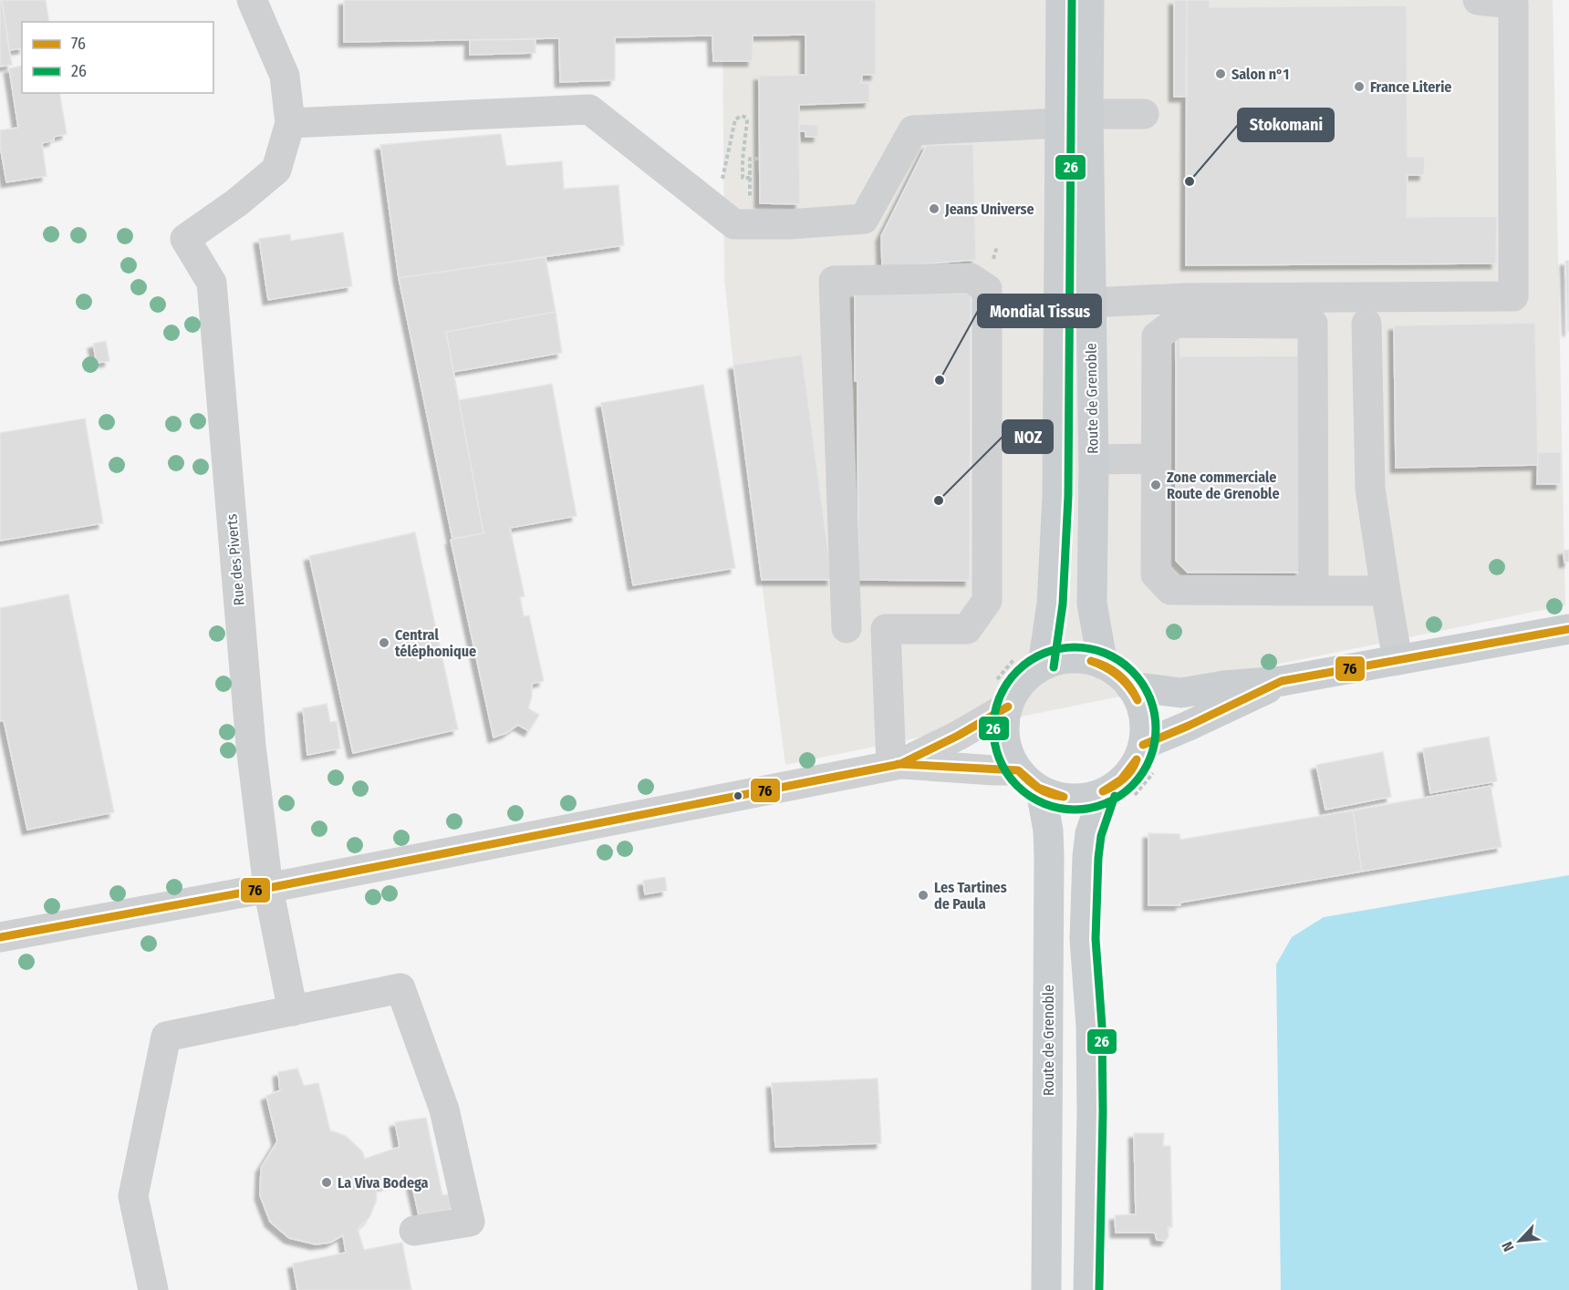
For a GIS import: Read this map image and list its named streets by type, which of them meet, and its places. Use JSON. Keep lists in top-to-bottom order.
{
  "streets": {
    "main road": ["Route de Grenoble"],
    "street": ["Rue des Piverts"]
  },
  "places": [
    "Salon n°1",
    "France Literie",
    "Stokomani",
    "Jeans Universe",
    "Mondial Tissus",
    "Zone commerciale Route de Grenoble",
    "NOZ",
    "Central téléphonique",
    "Les Tartines de Paula",
    "La Viva Bodega"
  ],
  "lines": ["transit line 26", "transit line 76"],
  "legend": ["76", "26"],
  "north": "bottom left"
}
